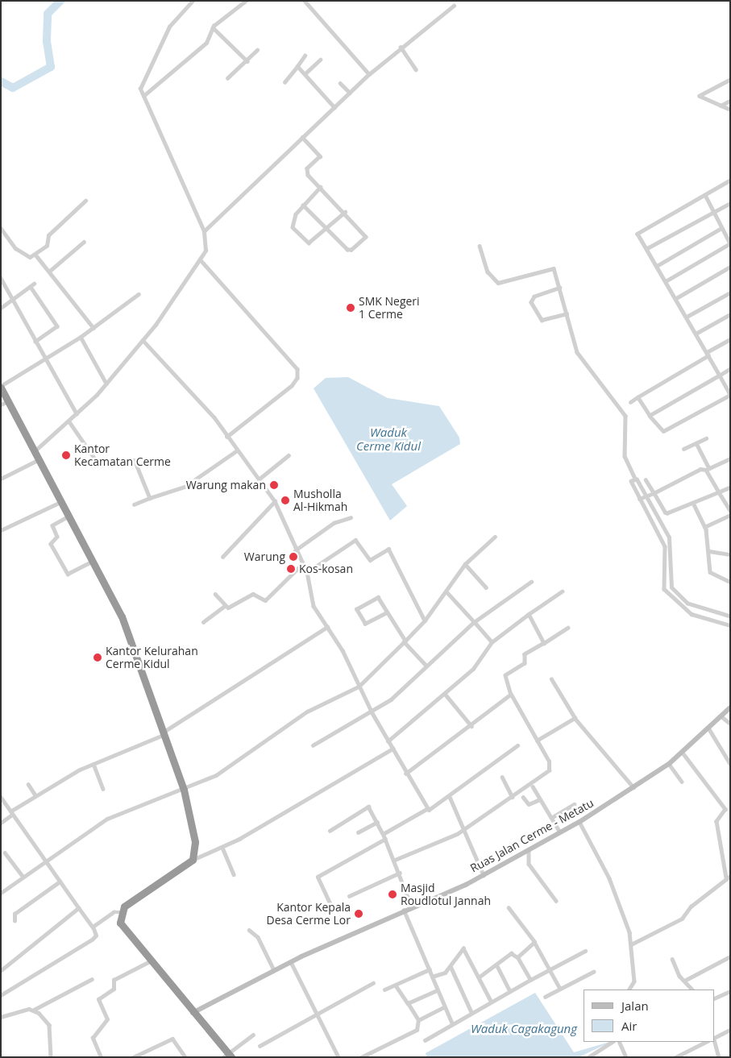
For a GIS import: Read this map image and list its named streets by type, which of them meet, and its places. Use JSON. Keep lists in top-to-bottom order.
{
  "streets": {
    "main road": ["Ruas Jalan Cerme - Metatu"]
  },
  "water": ["Waduk Cerme Kidul", "Waduk Cagakagung"],
  "places": [
    "SMK Negeri 1 Cerme",
    "Kantor Kecamatan Cerme",
    "Warung makan",
    "Musholla Al-Hikmah",
    "Warung",
    "Kos-kosan",
    "Kantor Kelurahan Cerme Kidul",
    "Masjid Roudlotul Jannah",
    "Kantor Kepala Desa Cerme Lor"
  ],
  "legend": ["Jalan", "Air"]
}
